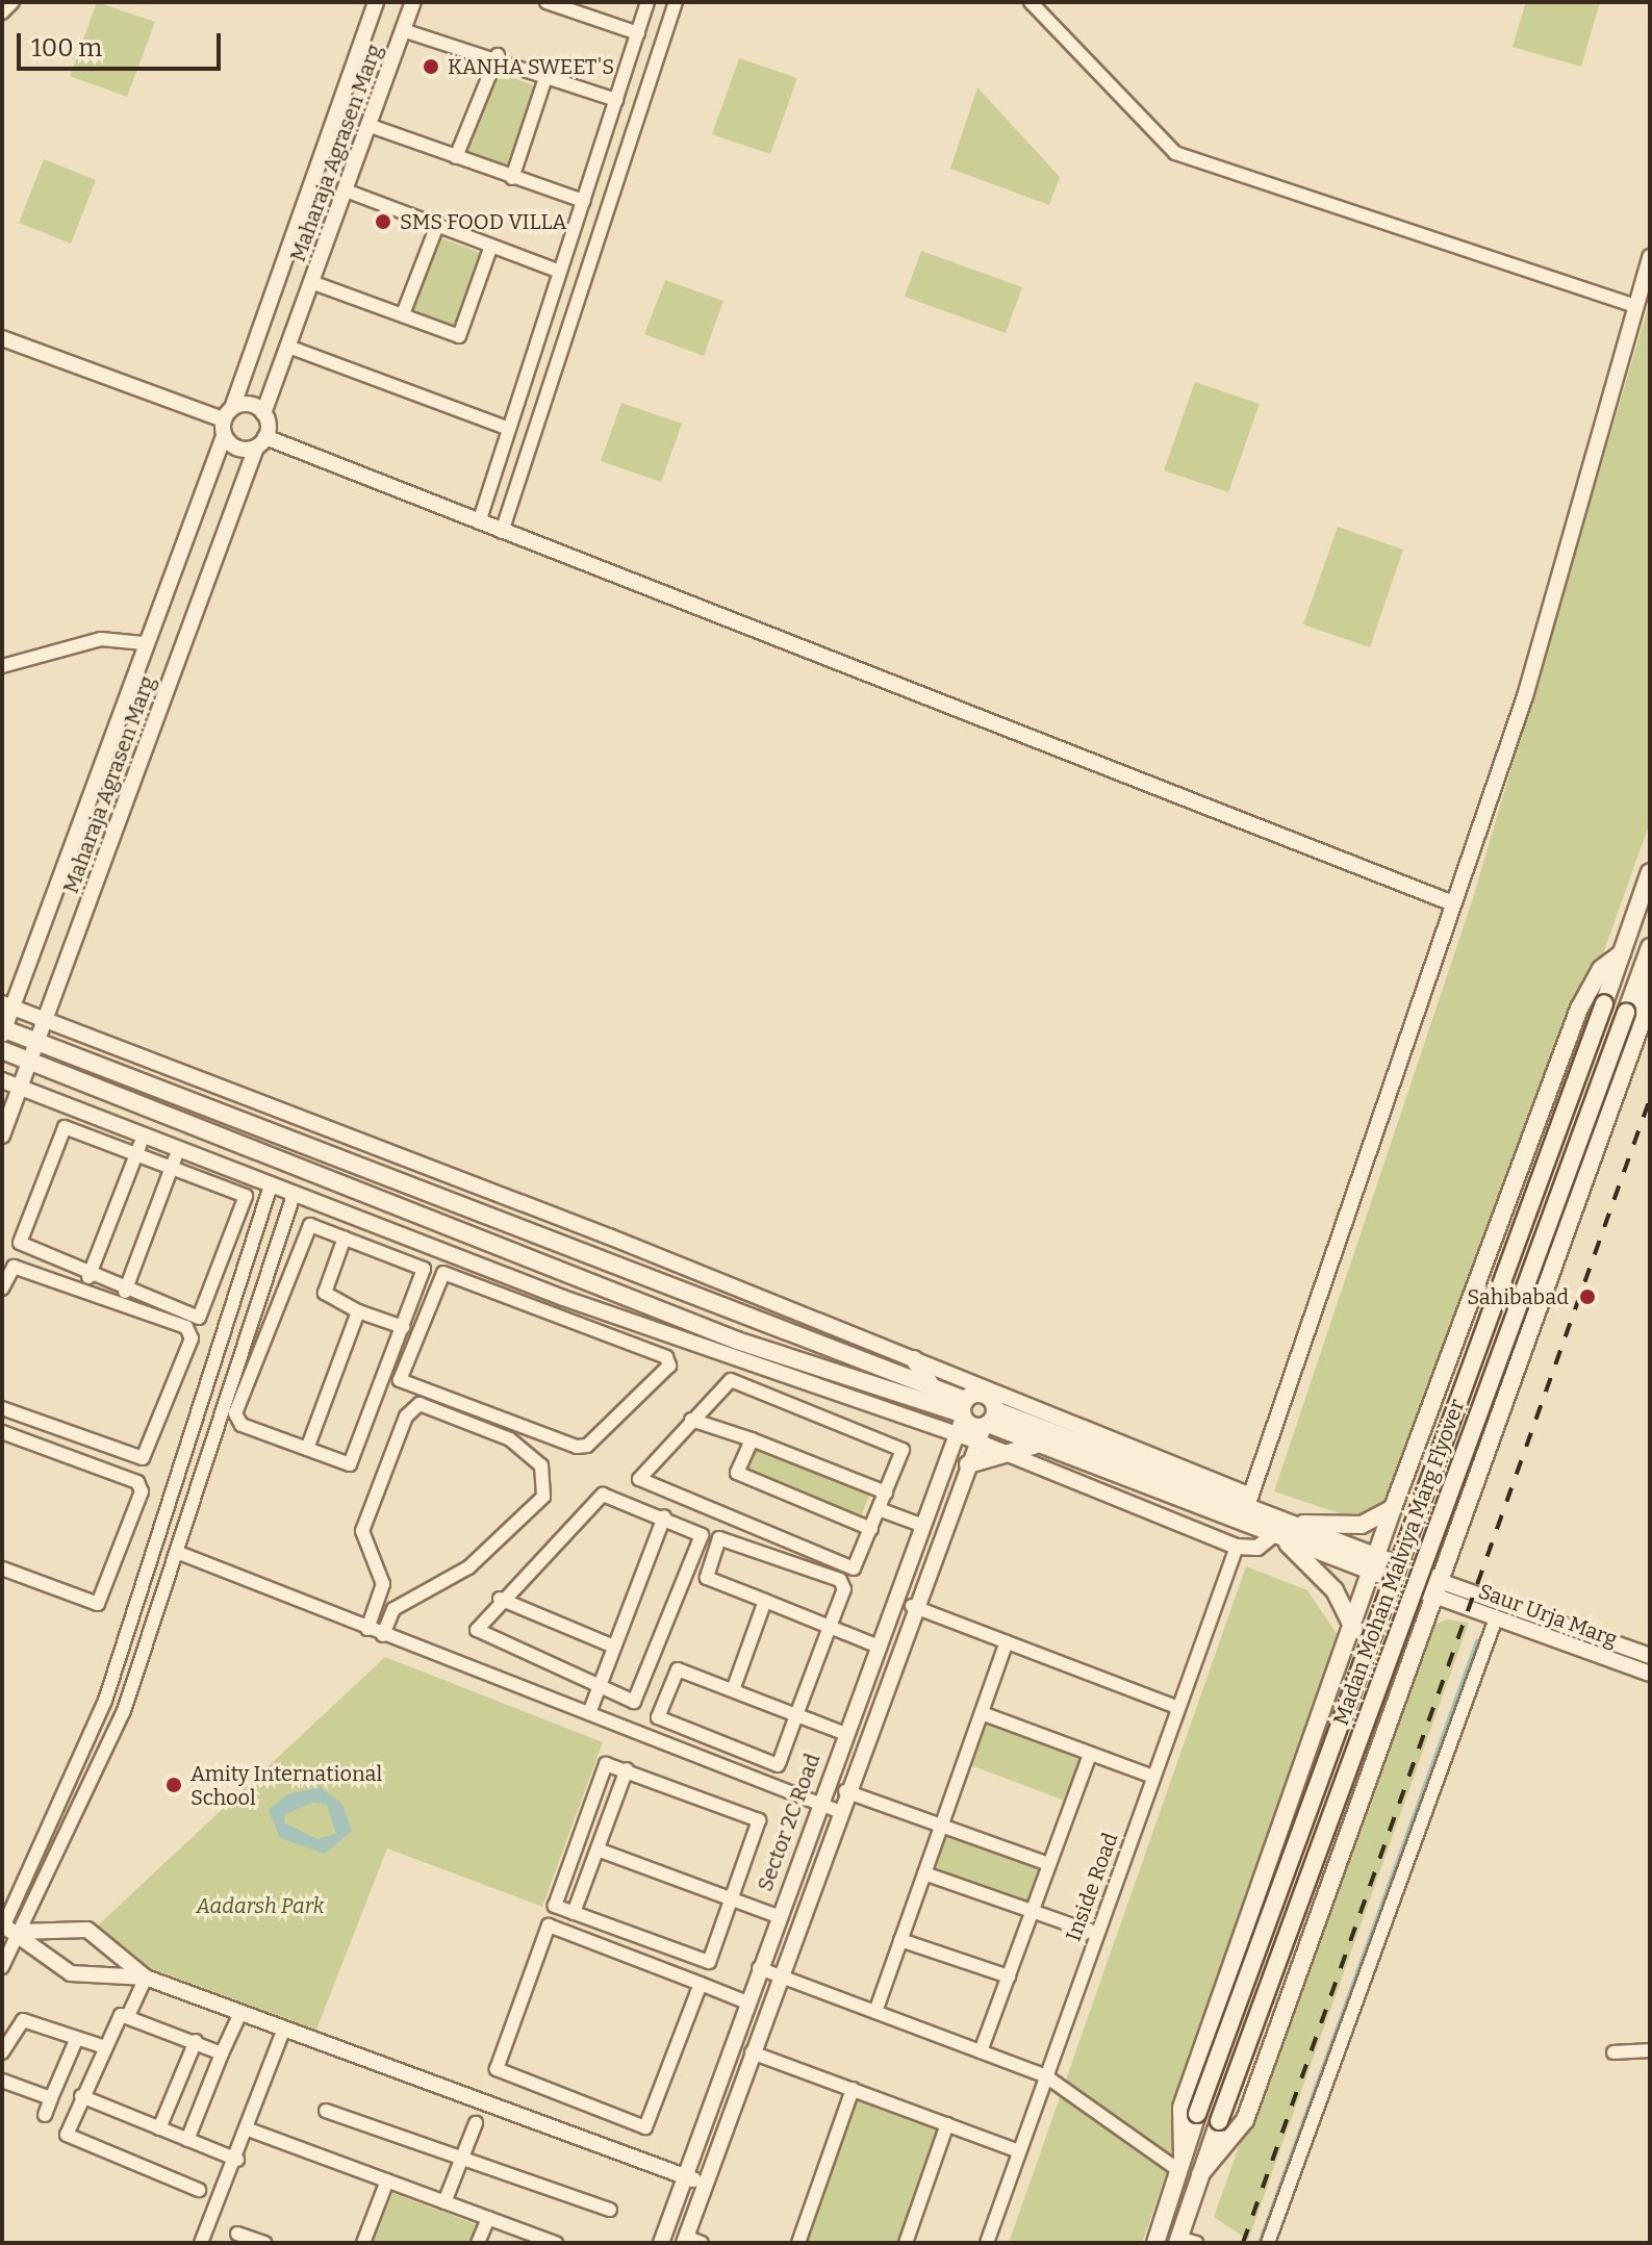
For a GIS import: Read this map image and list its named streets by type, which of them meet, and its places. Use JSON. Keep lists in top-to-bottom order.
{
  "streets": {
    "main road": ["Madan Mohan Malviya Marg Flyover"],
    "street": [
      "Maharaja Agrasen Marg",
      "Saur Urja Marg",
      "Sector 2C Road",
      "Inside Road"
    ]
  },
  "parks": ["Aadarsh Park"],
  "places": [
    "KANHA SWEET'S",
    "SMS FOOD VILLA",
    "Sahibabad",
    "Amity International School"
  ],
  "scale_bar": "100 m"
}
